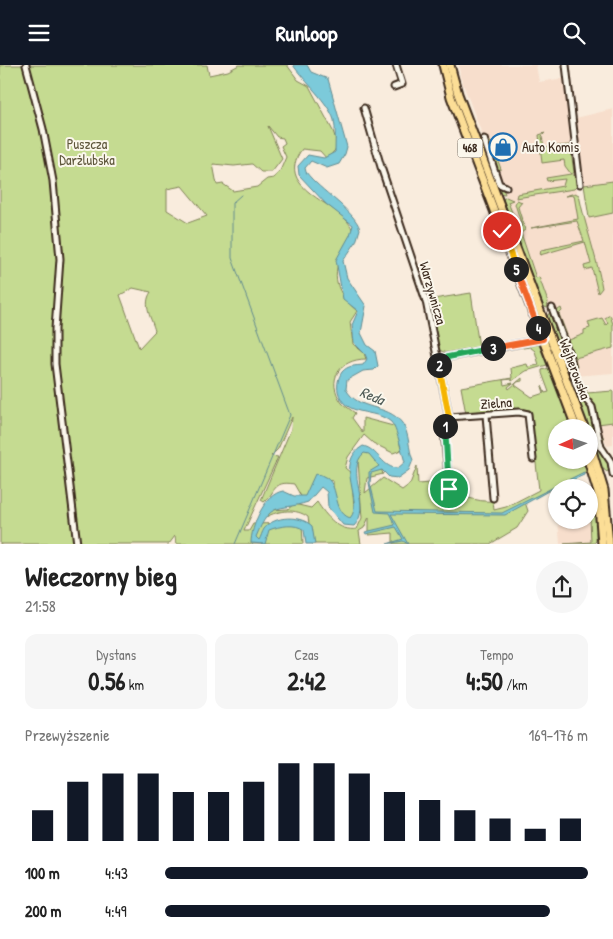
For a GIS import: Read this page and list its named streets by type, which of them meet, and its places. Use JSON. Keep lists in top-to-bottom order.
{
  "streets": {
    "main road": ["468", "Wejherowska"],
    "street": ["Warzywnicza", "Zielna"]
  },
  "crossings": [
    ["Warzywnicza", "Zielna"]
  ],
  "water": ["Reda"],
  "parks": ["Puszcza Darżlubska"],
  "places": {
    "shop": ["Auto Komis"]
  },
  "north": "left",
  "page": {
    "header": "Runloop",
    "pins": [
      "5",
      "4",
      "3",
      "2",
      "1"
    ],
    "heading": ["Wieczorny bieg", "21:58"],
    "stats": [
      ["Dystans", "0.56 km"],
      ["Czas", "2:42"],
      ["Tempo", "4:50 /km"]
    ],
    "chart": ["Przewyższenie", "169–176 m"],
    "list": [
      {
        "name": "100 m",
        "note": "4:43"
      },
      {
        "name": "200 m",
        "note": "4:49"
      }
    ]
  }
}
